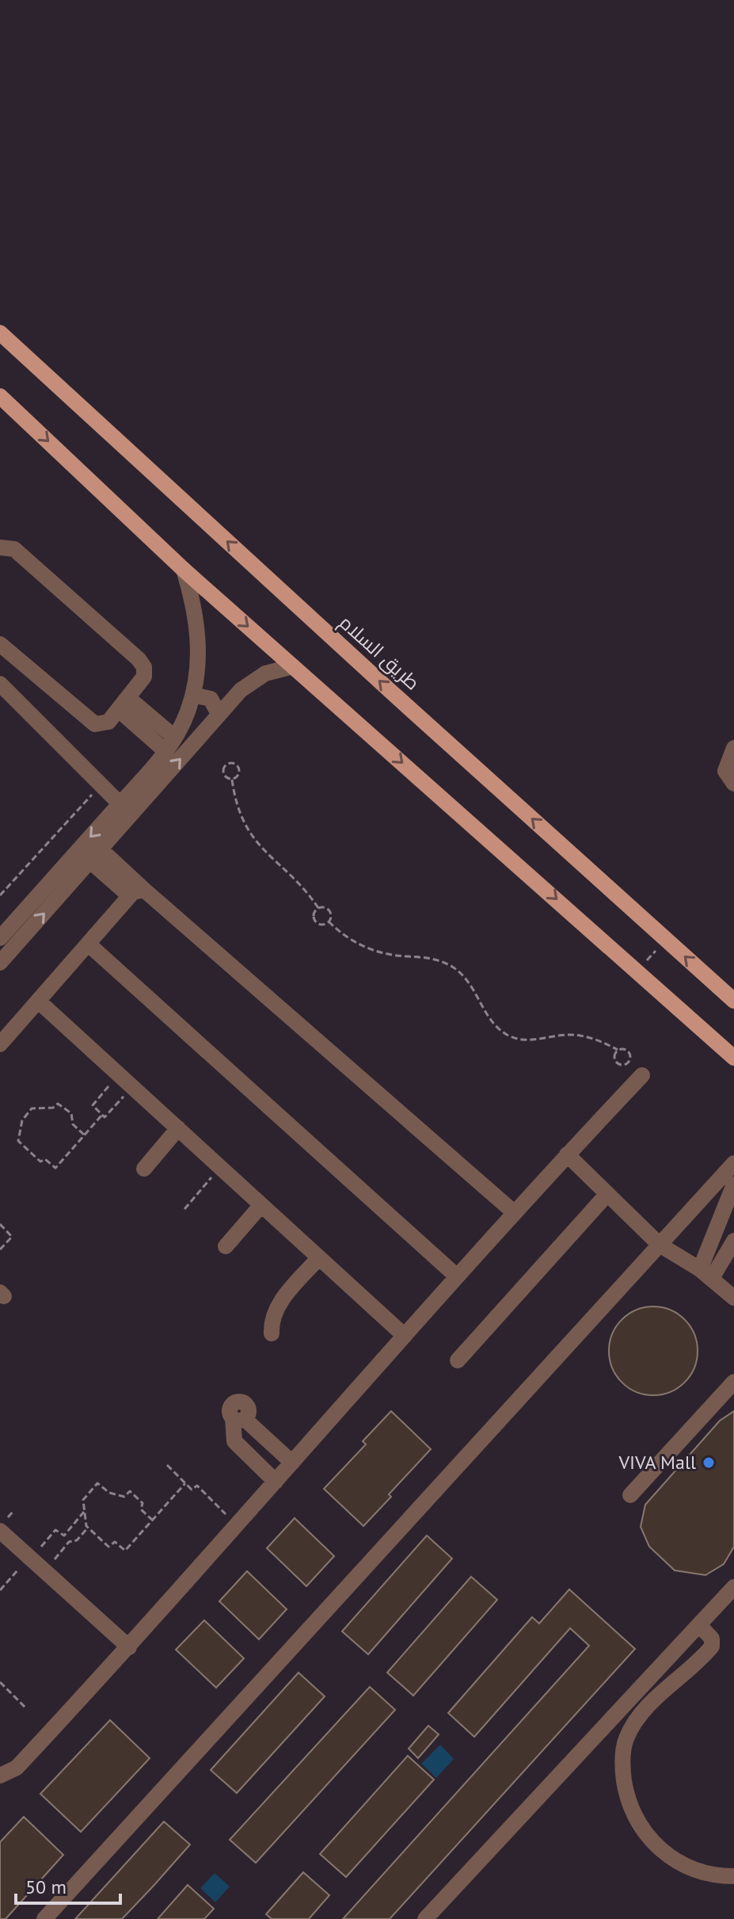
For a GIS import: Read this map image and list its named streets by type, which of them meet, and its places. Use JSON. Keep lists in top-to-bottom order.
{
  "streets": {
    "main road": ["طريق السلام"]
  },
  "places": ["VIVA Mall"],
  "scale_bar": "50 m"
}
